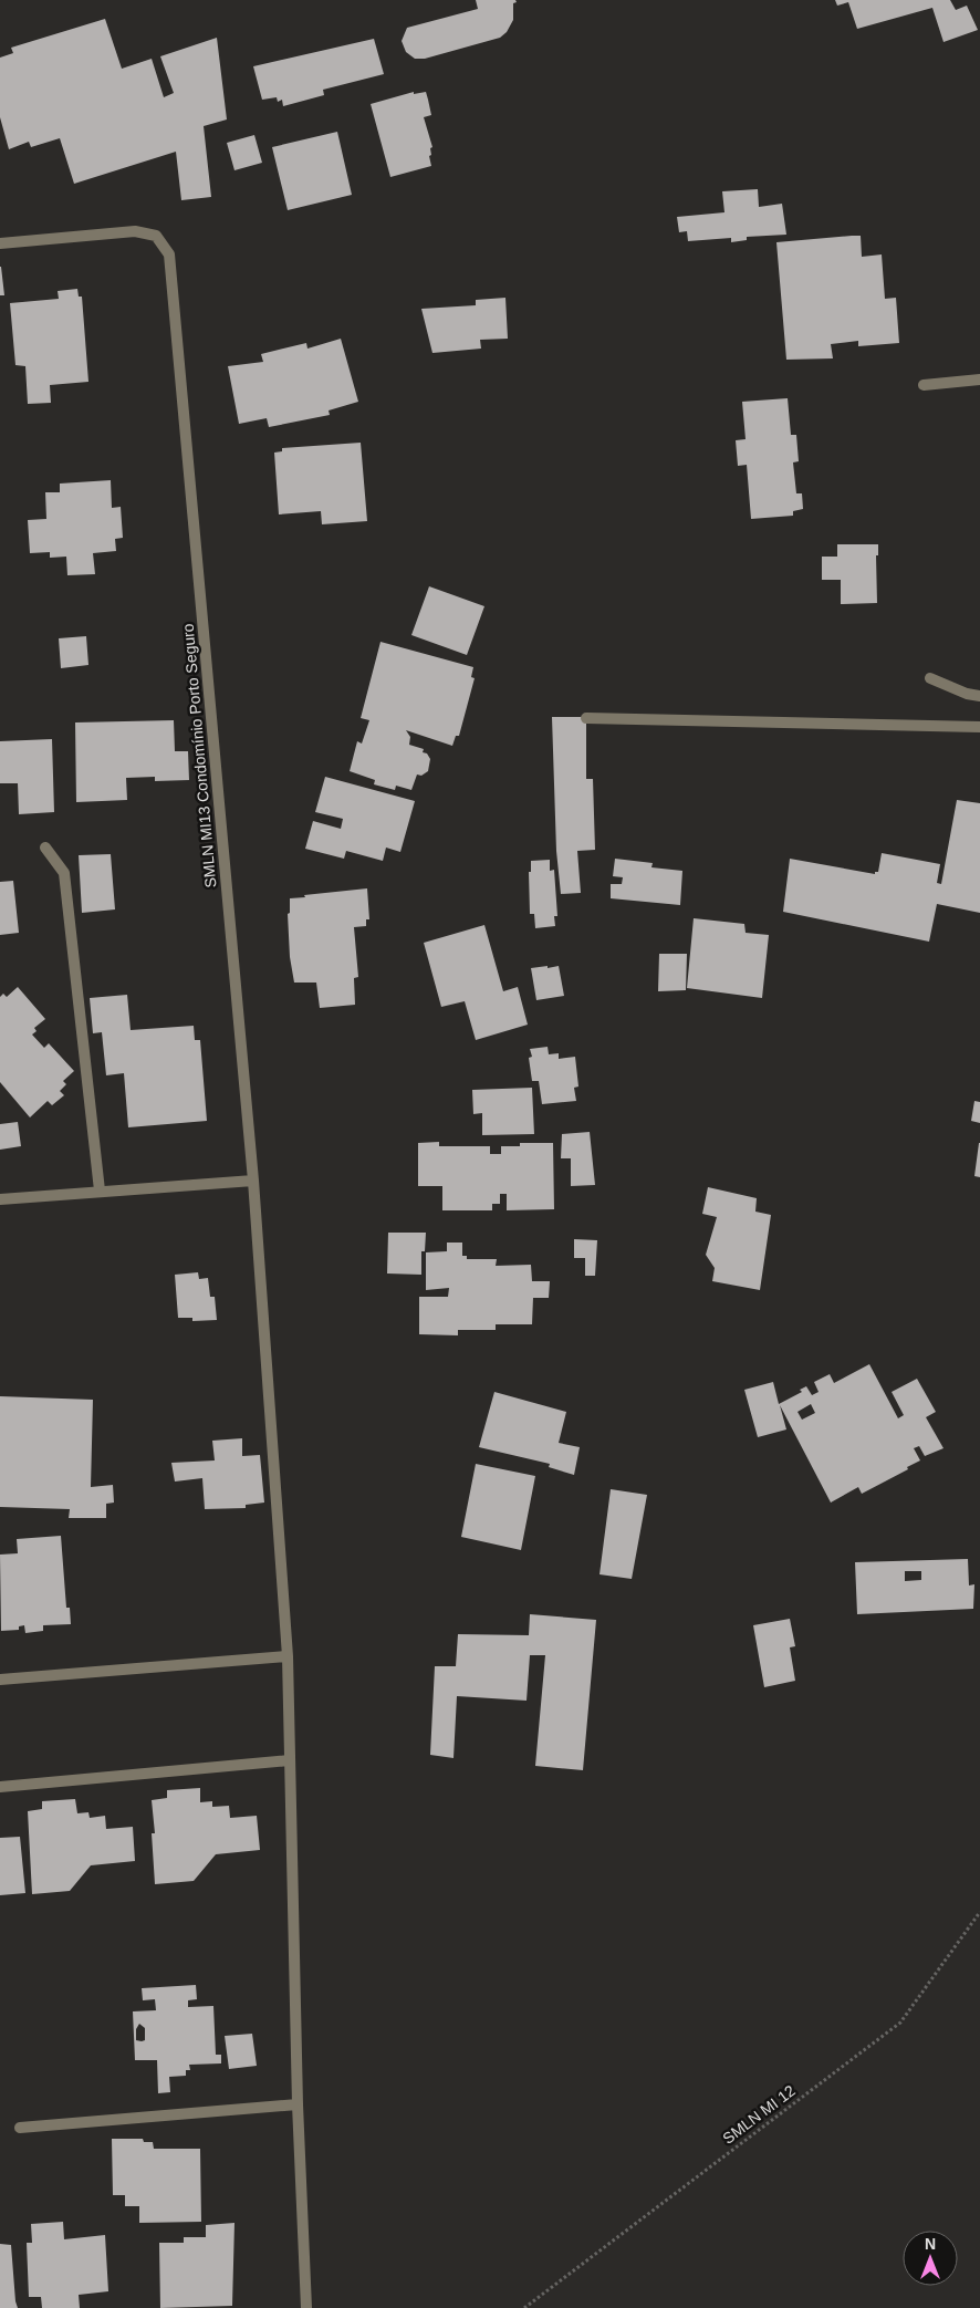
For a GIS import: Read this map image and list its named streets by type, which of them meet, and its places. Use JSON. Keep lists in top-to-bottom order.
{
  "streets": {
    "street": ["SMLN MI13 Condomínio Porto Seguro"],
    "path": ["SMLN MI 12"]
  },
  "north": "top"
}
